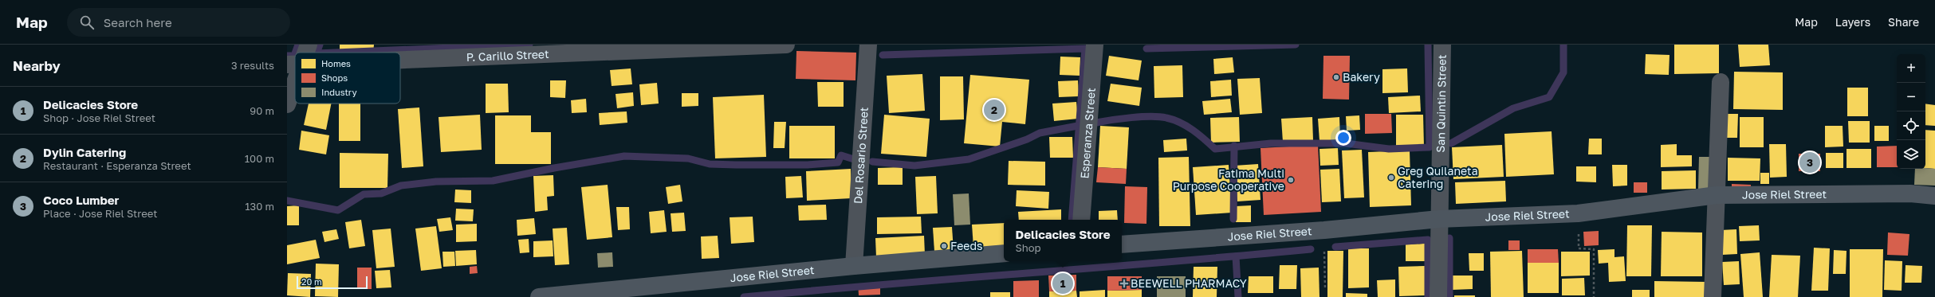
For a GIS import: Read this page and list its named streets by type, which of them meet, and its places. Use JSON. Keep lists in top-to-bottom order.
{
  "streets": {
    "highway": ["Jose Riel Street"],
    "street": [
      "P. Carillo Street",
      "San Quintin Street",
      "Esperanza Street",
      "Del Rosario Street"
    ]
  },
  "crossings": [
    ["San Quintin Street", "Jose Riel Street"],
    ["Del Rosario Street", "Jose Riel Street"]
  ],
  "places": {
    "other": [
      "Bakery",
      "Greg Quilaneta Catering",
      "Fatima Multi Purpose Cooperative",
      "Feeds"
    ],
    "health": ["BEEWELL PHARMACY"]
  },
  "legend": ["Homes", "Shops", "Industry"],
  "scale_bar": "20 m",
  "page": {
    "header": "Map",
    "search": "Search here",
    "nav": ["Map", "Layers", "Share"],
    "heading": ["Nearby", "3 results"],
    "map_buttons": ["+", "−"],
    "list": [
      {
        "mark": "1",
        "name": "Delicacies Store",
        "note": "Shop · Jose Riel Street",
        "value": "90 m"
      },
      {
        "mark": "2",
        "name": "Dylin Catering",
        "note": "Restaurant · Esperanza Street",
        "value": "100 m"
      },
      {
        "mark": "3",
        "name": "Coco Lumber",
        "note": "Place · Jose Riel Street",
        "value": "130 m"
      }
    ],
    "pins": ["2", "3", "1"],
    "popup": ["Delicacies Store", "Shop"],
    "scale": "20 m"
  }
}
